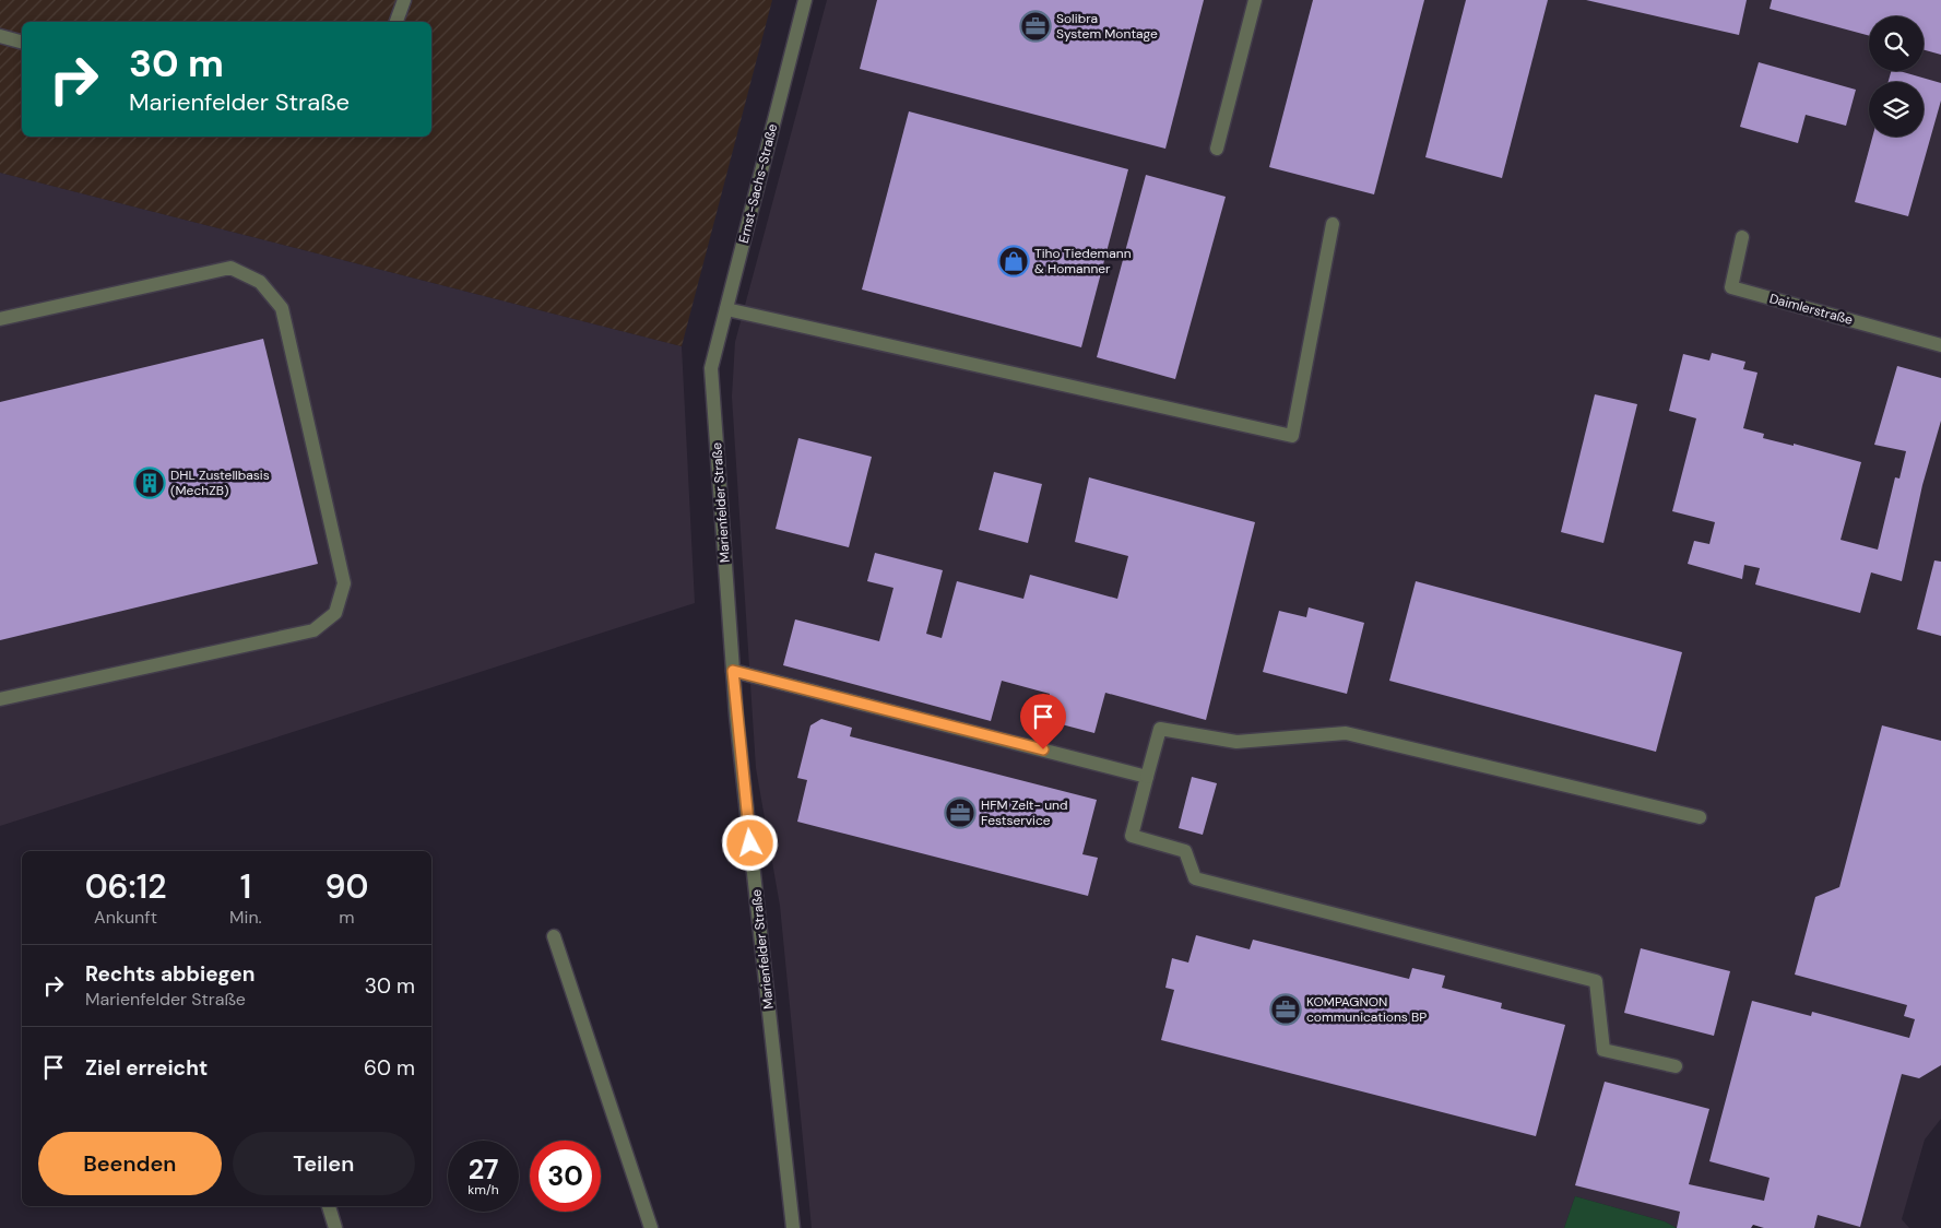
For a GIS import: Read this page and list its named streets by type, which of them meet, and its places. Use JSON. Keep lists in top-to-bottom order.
{
  "streets": {
    "street": ["Ernst-Sachs-Straße", "Daimlerstraße", "Marienfelder Straße"]
  },
  "crossings": [
    ["Ernst-Sachs-Straße", "Marienfelder Straße"]
  ],
  "places": {
    "office": ["Solibra System Montage", "HFM Zelt- und Festservice", "KOMPAGNON communications BP"],
    "shop": ["Tiho Tiedemann & Homanner"],
    "building": ["DHL Zustellbasis (MechZB)"]
  },
  "page": {
    "turn": ["30 m", "Marienfelder Straße"],
    "eta": [
      "06:12",
      "Ankunft",
      "1",
      "Min.",
      "90",
      "m"
    ],
    "list": [
      {
        "name": "Rechts abbiegen",
        "note": "Marienfelder Straße",
        "value": "30 m"
      },
      {
        "name": "Ziel erreicht",
        "value": "60 m"
      }
    ],
    "buttons": ["Beenden", "Teilen"],
    "speed": "27 km/h",
    "limit": "30"
  }
}
